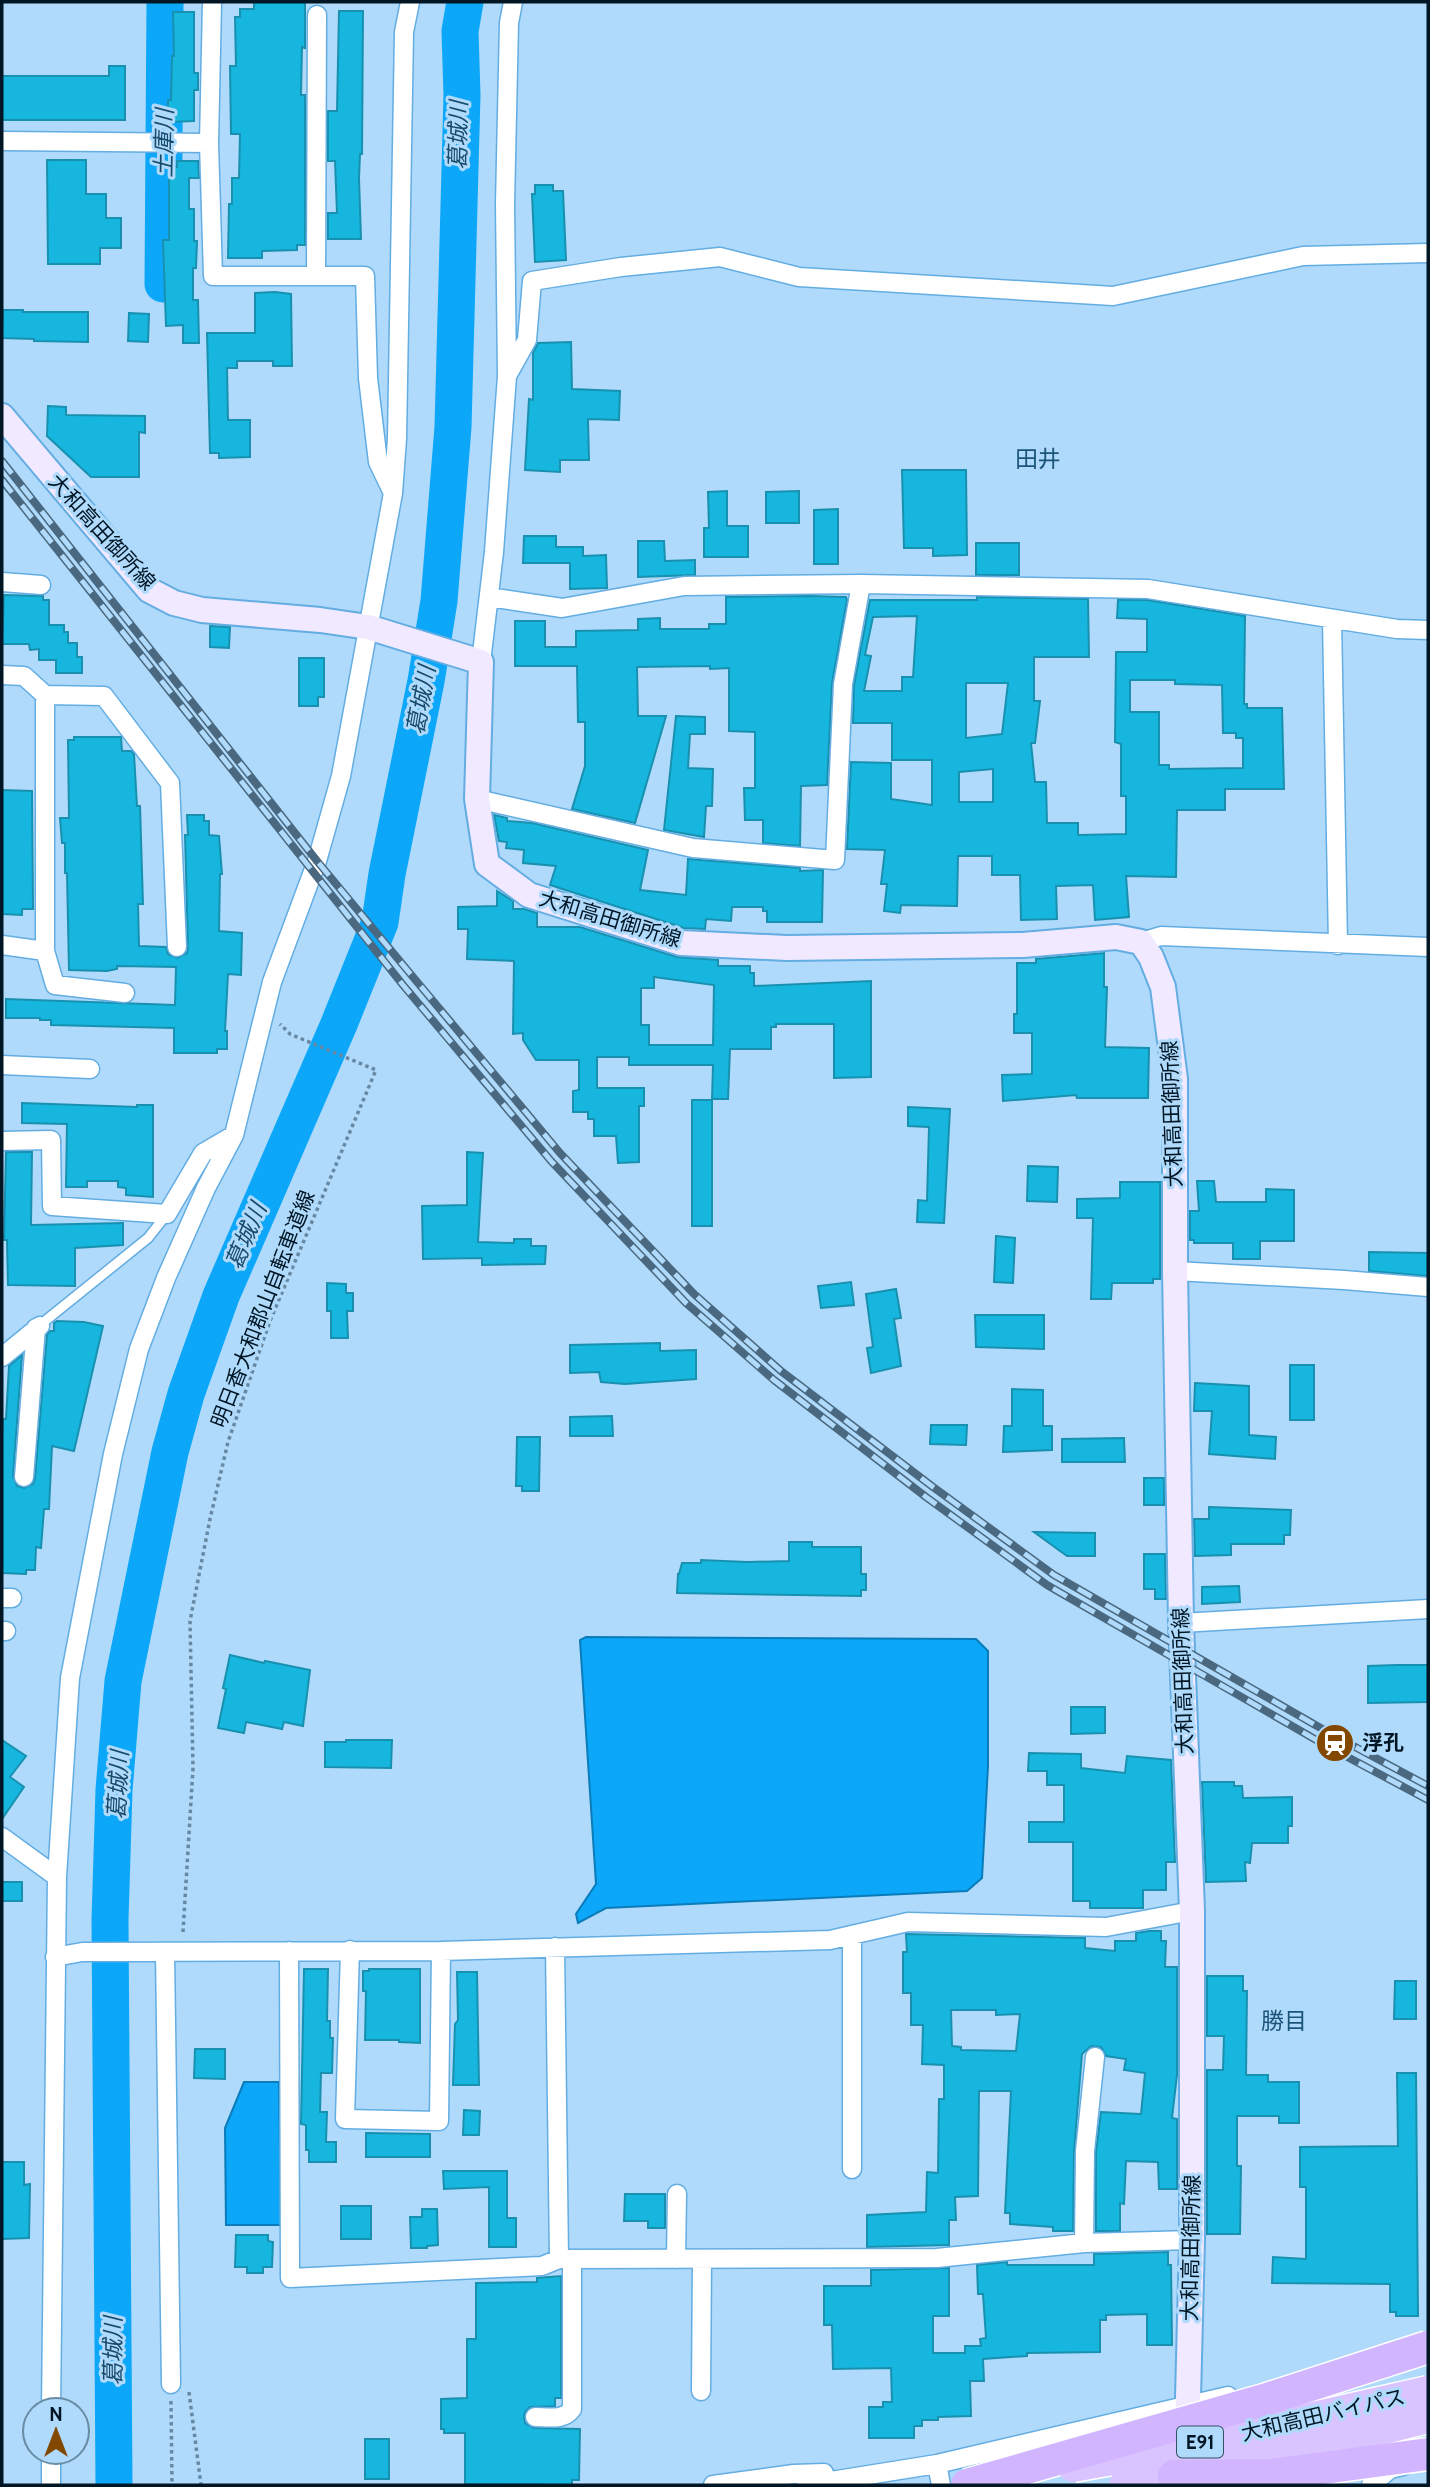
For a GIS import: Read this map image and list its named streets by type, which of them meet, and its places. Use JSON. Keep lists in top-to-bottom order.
{
  "streets": {
    "highway": ["大和高田バイパス", "E91"],
    "main road": ["大和高田御所線"],
    "path": ["明日香大和郡山自転車道線"]
  },
  "crossings": [
    ["大和高田御所線", "大和高田バイパス"]
  ],
  "districts": ["田井", "勝目"],
  "water": ["葛城川", "土庫川"],
  "places": {
    "station": ["浮孔"]
  },
  "north": "top"
}
